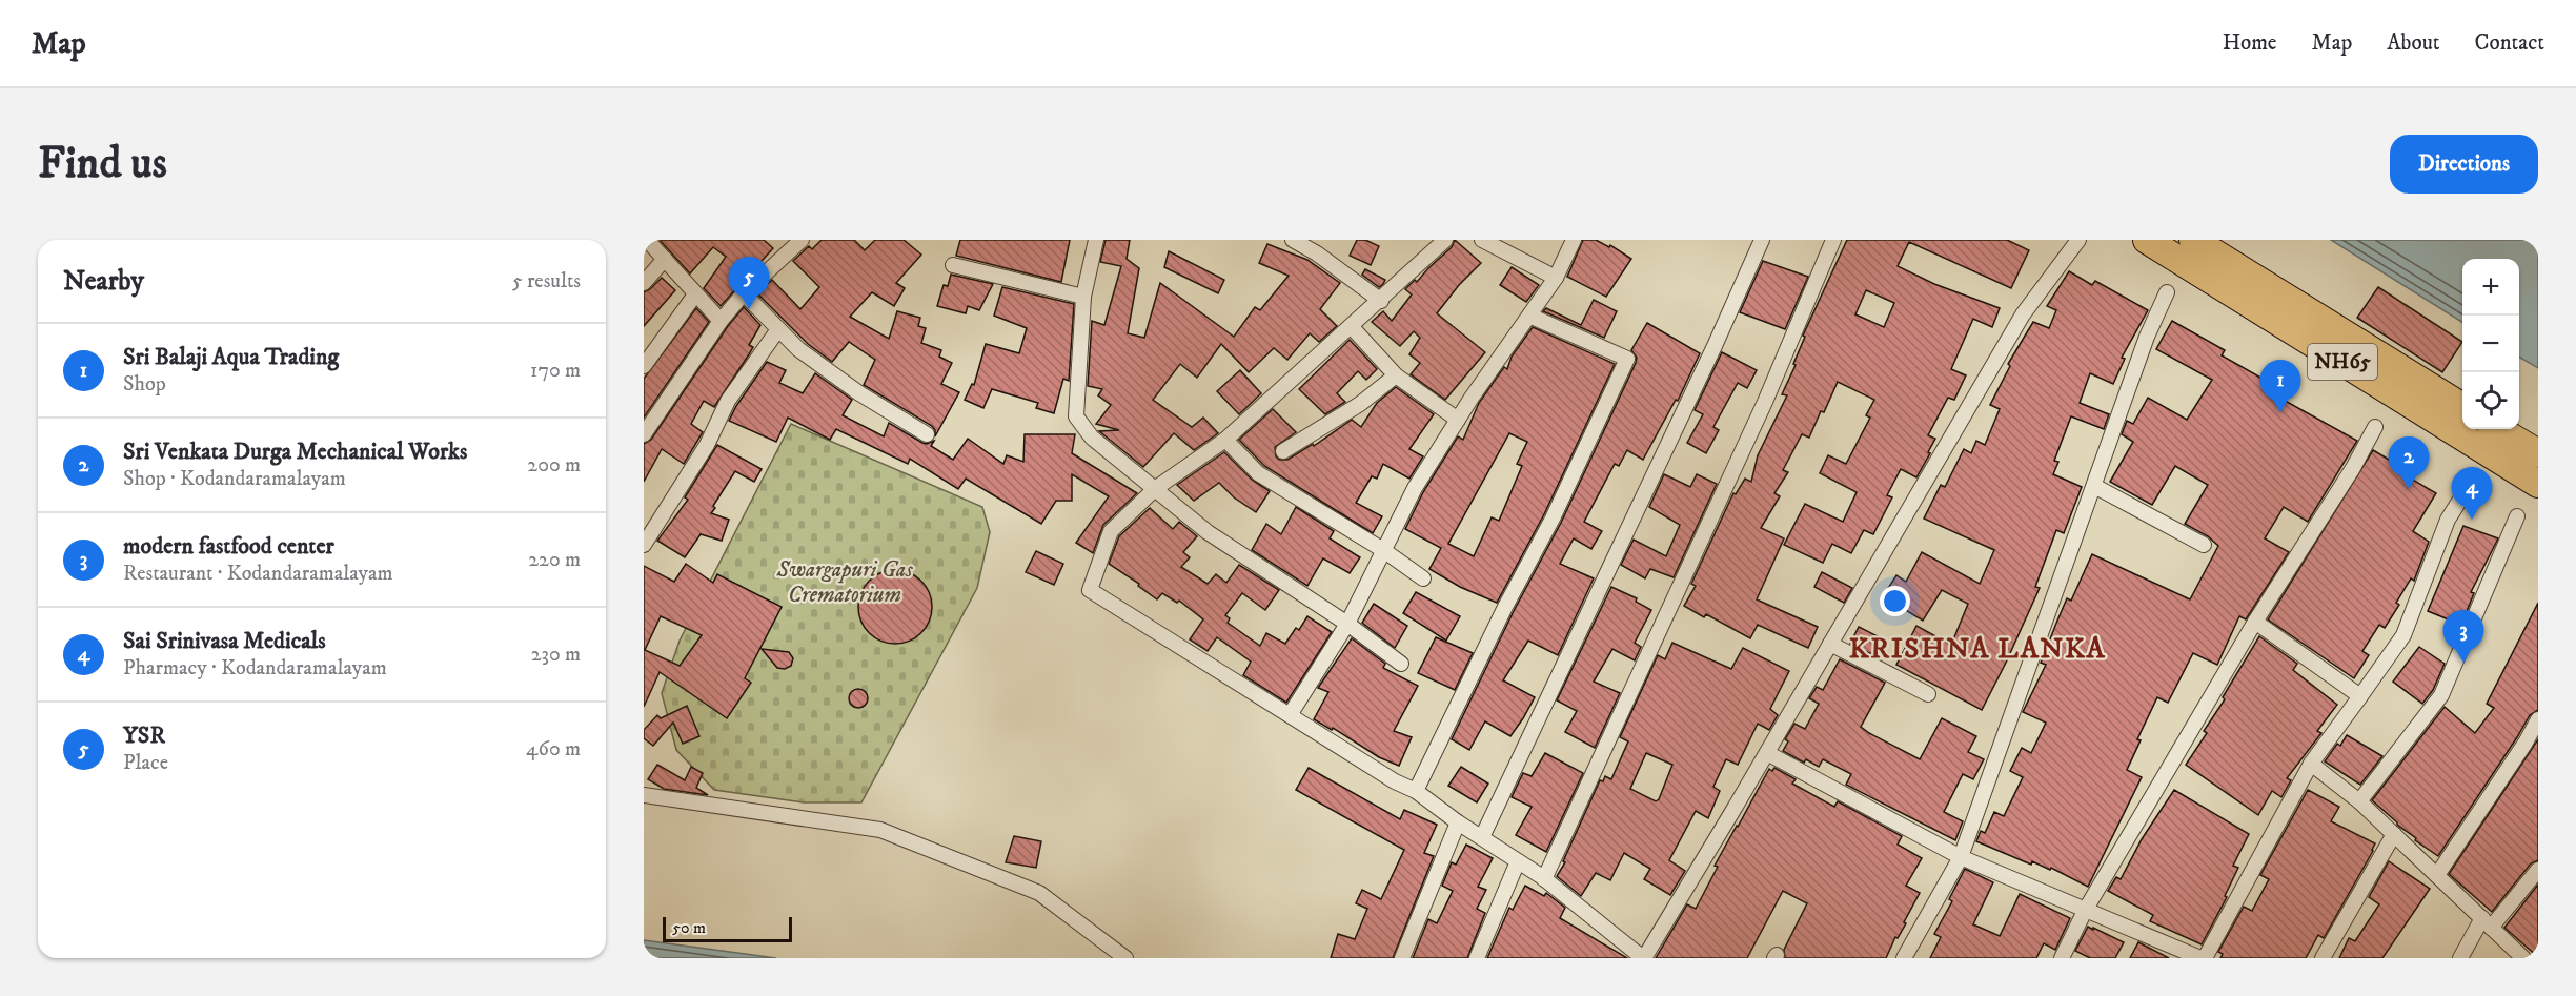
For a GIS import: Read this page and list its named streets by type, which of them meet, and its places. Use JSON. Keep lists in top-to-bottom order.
{
  "streets": {
    "highway": ["NH65"]
  },
  "districts": ["KRISHNA LANKA"],
  "parks": ["Swargapuri Gas Crematorium"],
  "scale_bar": "50 m",
  "page": {
    "header": "Map",
    "nav": [
      "Home",
      "Map",
      "About",
      "Contact"
    ],
    "buttons": "Directions",
    "title": "Find us",
    "heading": ["Nearby", "5 results"],
    "pins": [
      "5",
      "1",
      "2",
      "4",
      "3"
    ],
    "map_buttons": ["+", "−"],
    "list": [
      {
        "mark": "1",
        "name": "Sri Balaji Aqua Trading",
        "note": "Shop",
        "value": "170 m"
      },
      {
        "mark": "2",
        "name": "Sri Venkata Durga Mechanical Works",
        "note": "Shop · Kodandaramalayam",
        "value": "200 m"
      },
      {
        "mark": "3",
        "name": "modern fastfood center",
        "note": "Restaurant · Kodandaramalayam",
        "value": "220 m"
      },
      {
        "mark": "4",
        "name": "Sai Srinivasa Medicals",
        "note": "Pharmacy · Kodandaramalayam",
        "value": "230 m"
      },
      {
        "mark": "5",
        "name": "YSR",
        "note": "Place",
        "value": "460 m"
      }
    ],
    "scale": "50 m"
  }
}
